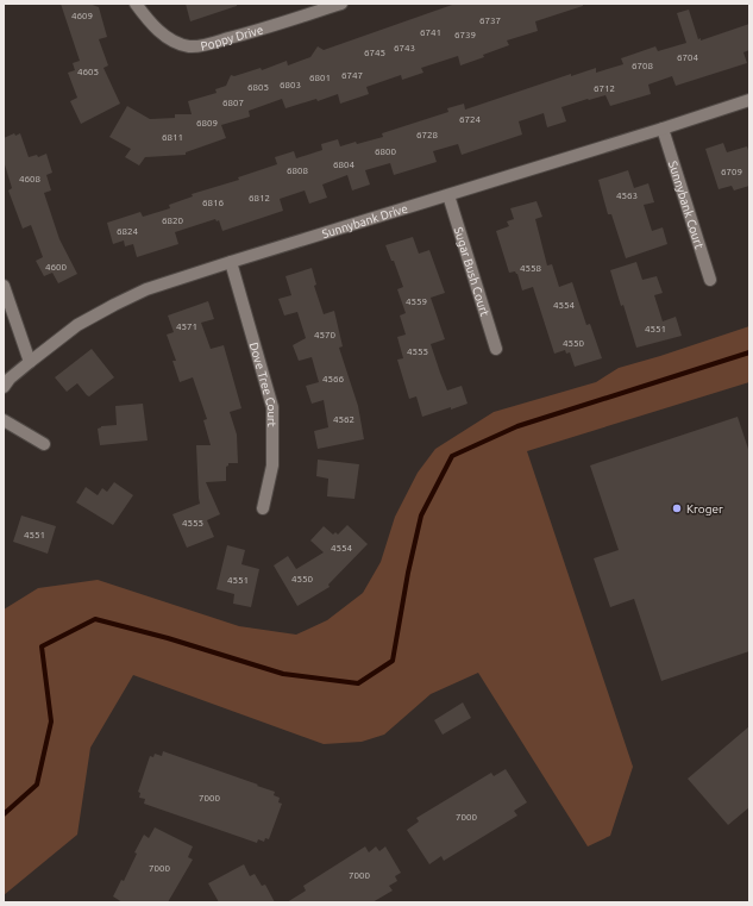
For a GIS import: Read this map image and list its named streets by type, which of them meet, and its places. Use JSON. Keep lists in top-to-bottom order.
{
  "streets": {
    "street": [
      "Poppy Drive",
      "Sunnybank Court",
      "Sunnybank Drive",
      "Sugar Bush Court",
      "Dove Tree Court"
    ]
  },
  "crossings": [
    ["Sunnybank Court", "Sunnybank Drive"],
    ["Sunnybank Drive", "Sugar Bush Court"],
    ["Sunnybank Drive", "Dove Tree Court"]
  ],
  "places": ["Kroger"],
  "house_numbers": [
    "4609",
    "6737",
    "6741",
    "6739",
    "6743",
    "6745",
    "6704",
    "6708",
    "4605",
    "6747",
    "6801",
    "6803",
    "6805",
    "6712",
    "6807",
    "6724",
    "6809",
    "6728",
    "6811",
    "6800",
    "6804",
    "6808",
    "6709",
    "4608",
    "4563",
    "6812",
    "6816",
    "6820",
    "6824",
    "4600",
    "4558",
    "4559",
    "4554",
    "4571",
    "4551",
    "4570",
    "4550",
    "4555",
    "4566",
    "4562",
    "4555",
    "4551",
    "4554",
    "4550",
    "4551",
    "7000",
    "7000",
    "7000",
    "7000"
  ]
}
